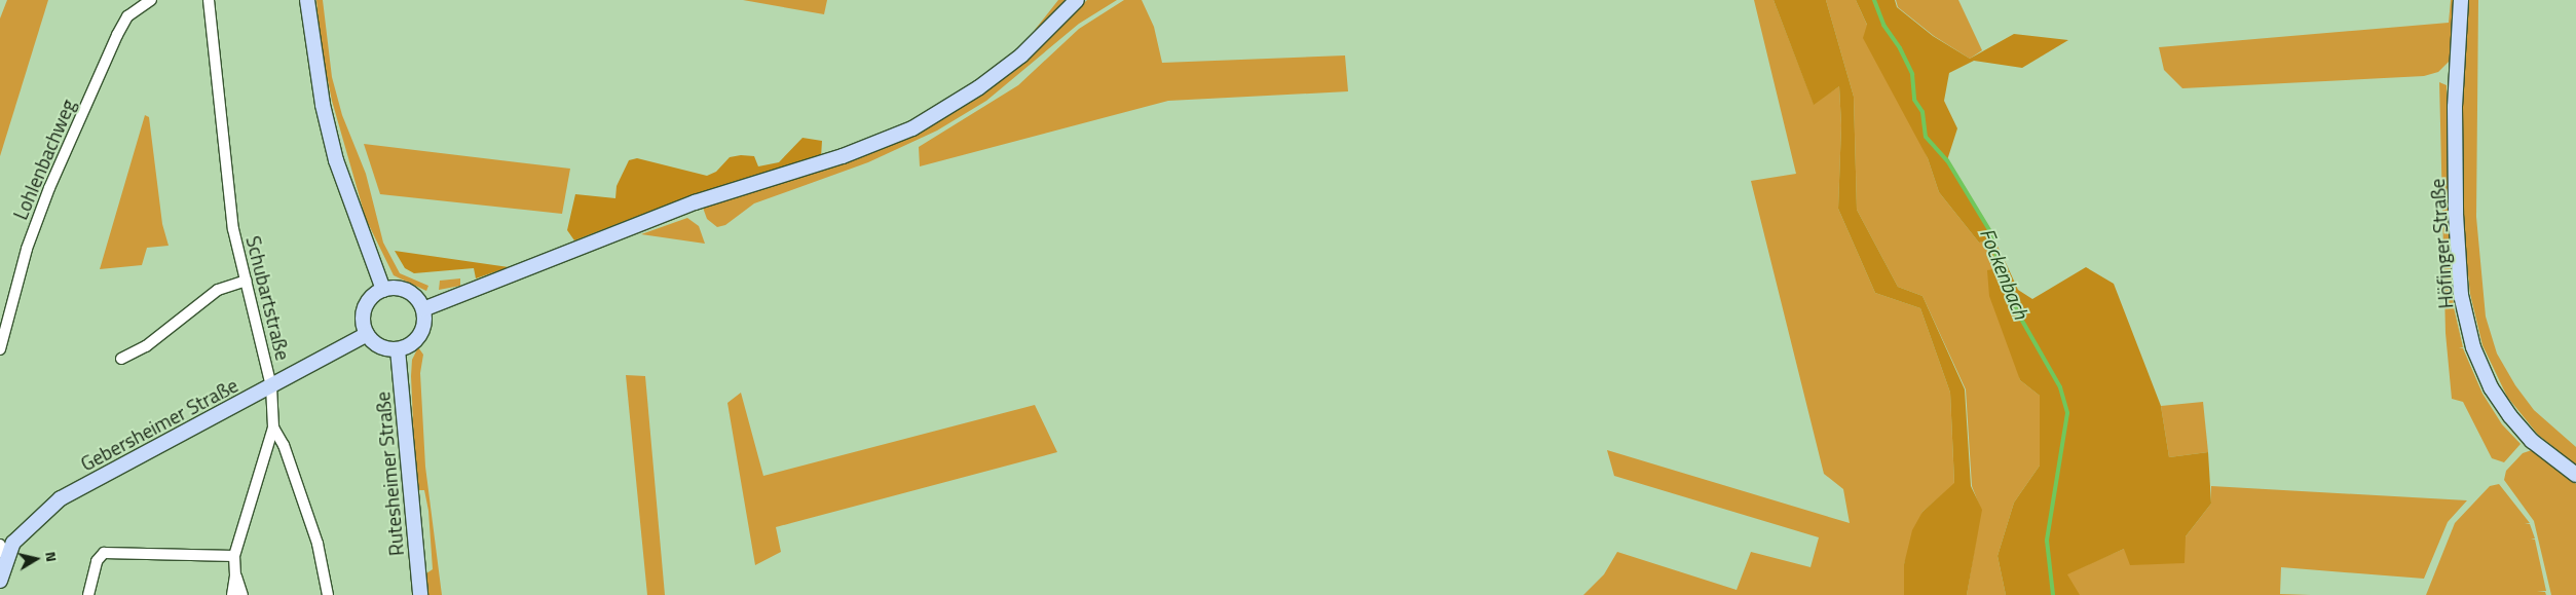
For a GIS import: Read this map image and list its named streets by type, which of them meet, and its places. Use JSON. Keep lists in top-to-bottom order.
{
  "streets": {
    "street": [
      "Lohlenbachweg",
      "Höfinger Straße",
      "Schubartstraße",
      "Gebersheimer Straße",
      "Rutesheimer Straße"
    ]
  },
  "crossings": [
    ["Schubartstraße", "Gebersheimer Straße"],
    ["Gebersheimer Straße", "Rutesheimer Straße"]
  ],
  "water": ["Fockenbach"],
  "north": "right"
}
